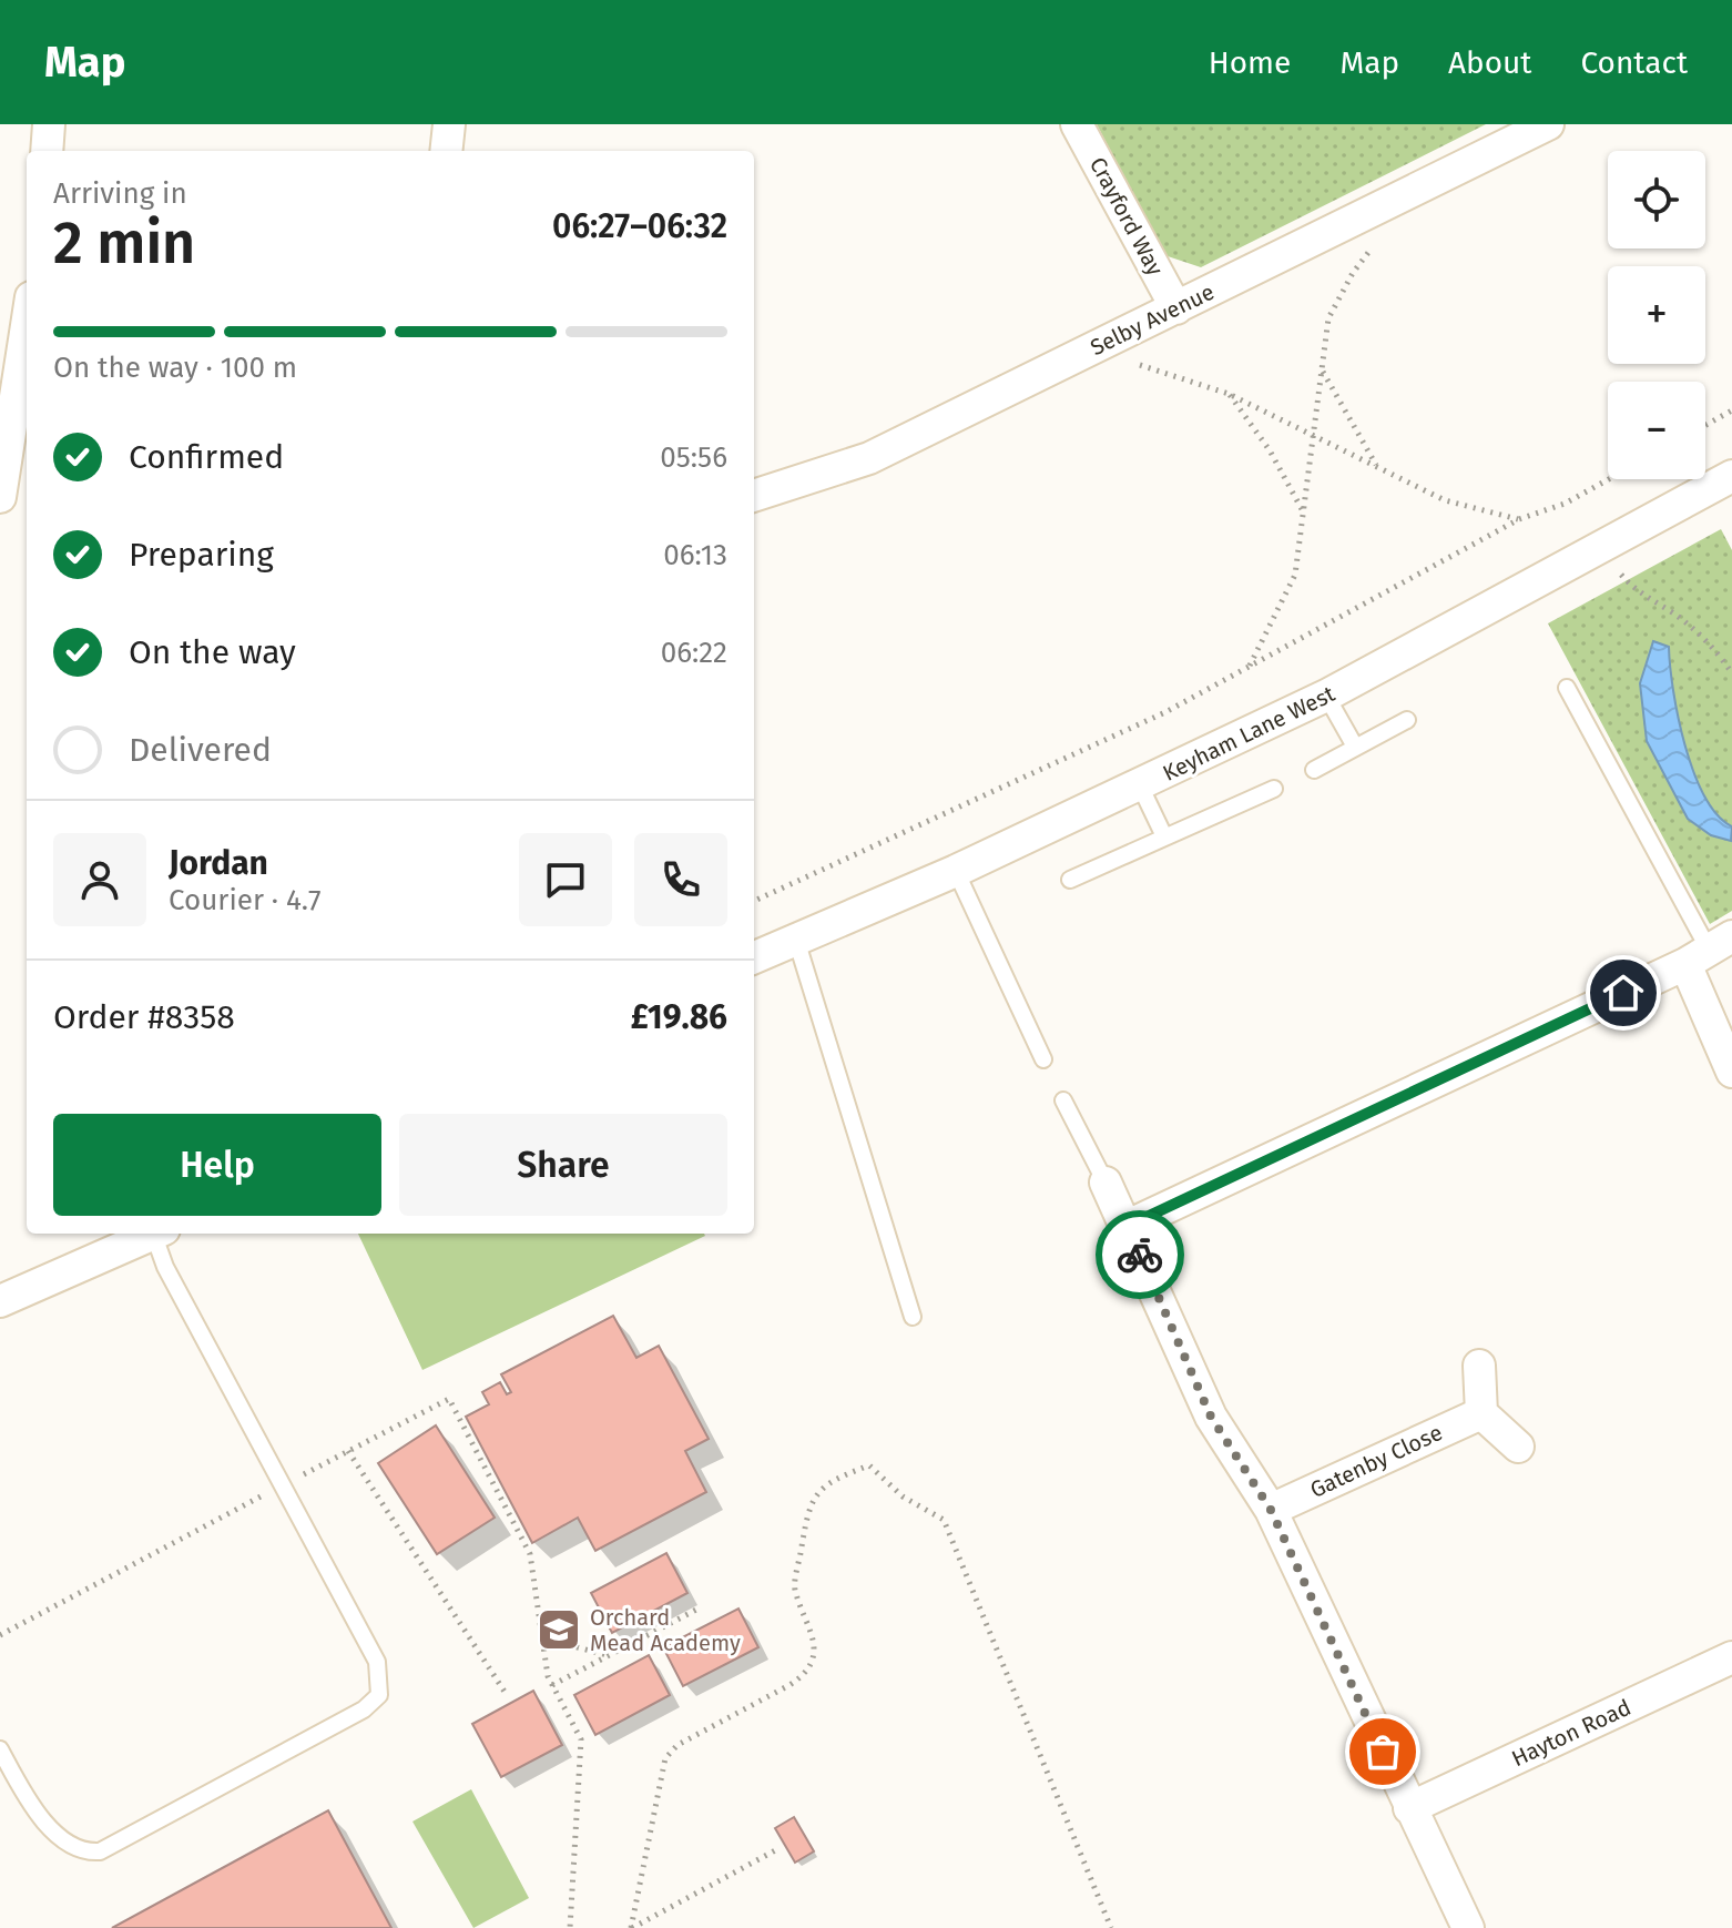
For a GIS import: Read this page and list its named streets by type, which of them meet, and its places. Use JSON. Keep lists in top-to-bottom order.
{
  "streets": {
    "street": [
      "Crayford Way",
      "Selby Avenue",
      "Keyham Lane West",
      "Gatenby Close",
      "Hayton Road"
    ]
  },
  "crossings": [
    ["Crayford Way", "Selby Avenue"]
  ],
  "places": {
    "school or university": ["Orchard Mead Academy"]
  },
  "page": {
    "header": "Map",
    "nav": [
      "Home",
      "Map",
      "About",
      "Contact"
    ],
    "map_buttons": ["+", "−"],
    "heading": ["2 min", "Arriving in", "06:27–06:32"],
    "panel": [
      "Jordan",
      "Courier · 4.7",
      "Order #8358",
      "£19.86"
    ],
    "bar": "On the way · 100 m",
    "list": [
      ["Confirmed", "05:56"],
      ["Preparing", "06:13"],
      ["On the way", "06:22"],
      "Delivered"
    ],
    "buttons": ["Help", "Share"]
  }
}
